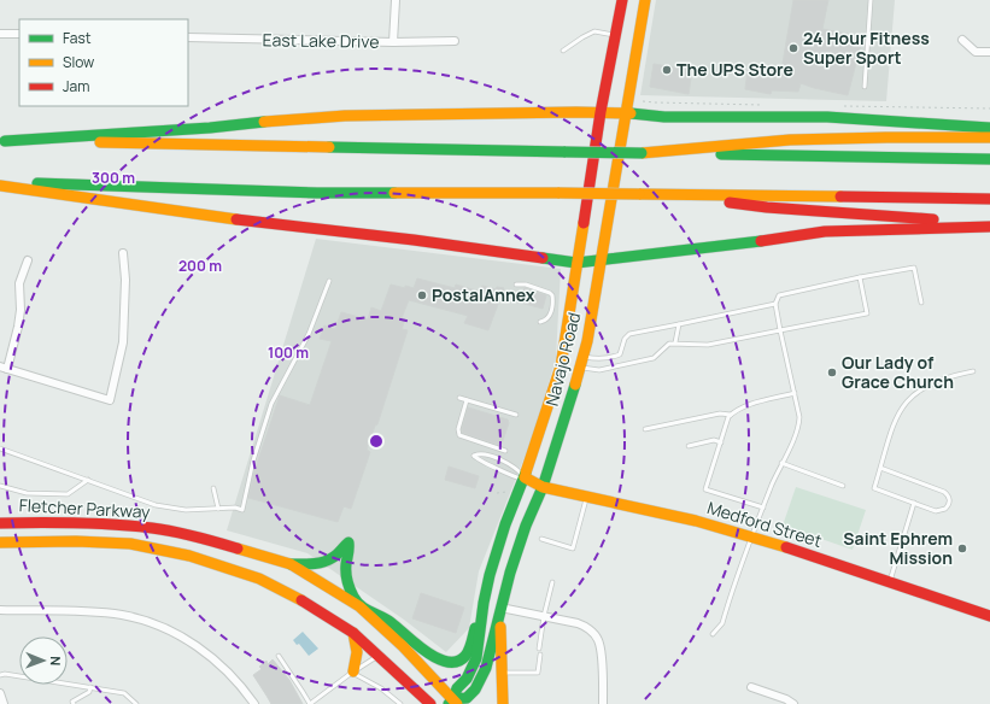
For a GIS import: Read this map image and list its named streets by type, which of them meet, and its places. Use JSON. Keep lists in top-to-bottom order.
{
  "streets": {
    "main road": ["Navajo Road", "Fletcher Parkway", "Medford Street"],
    "street": ["East Lake Drive"]
  },
  "crossings": [
    ["Navajo Road", "Fletcher Parkway"],
    ["Navajo Road", "Medford Street"]
  ],
  "places": [
    "24 Hour Fitness Super Sport",
    "The UPS Store",
    "PostalAnnex",
    "Our Lady of Grace Church",
    "Saint Ephrem Mission"
  ],
  "legend": ["Fast", "Slow", "Jam"],
  "north": "right",
  "rings": ["300 m", "200 m", "100 m"]
}
